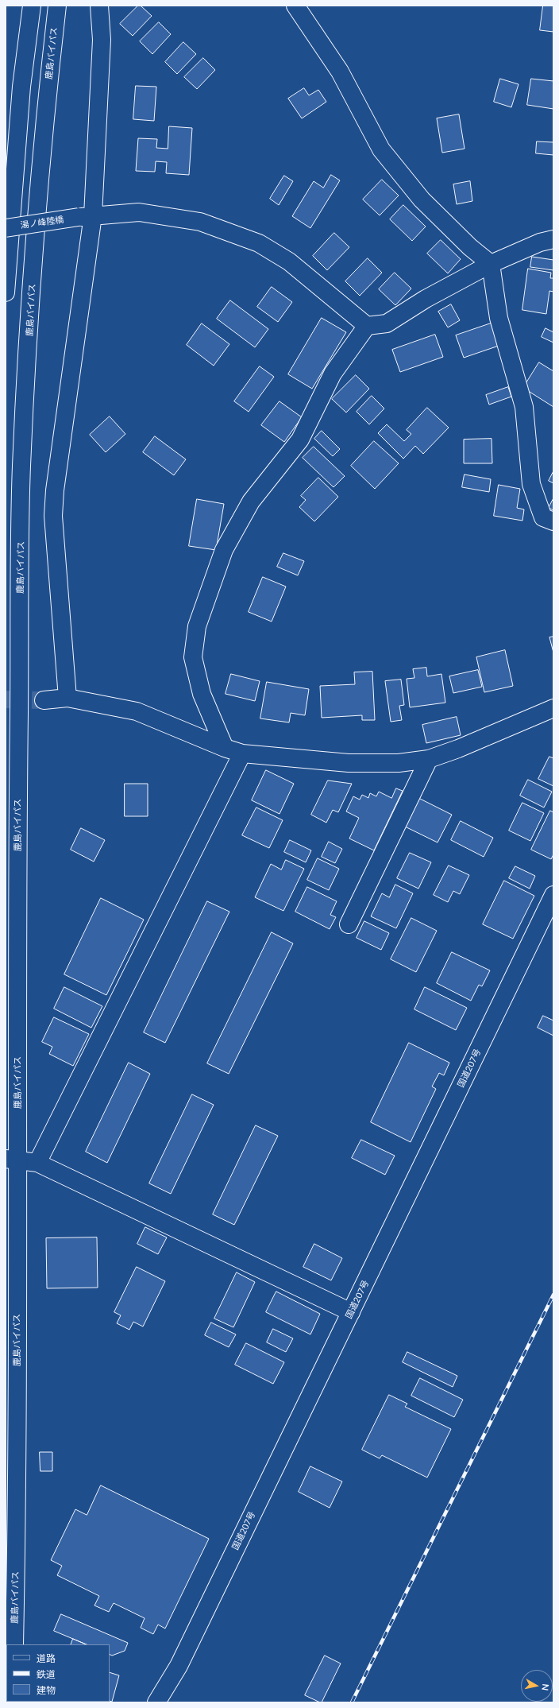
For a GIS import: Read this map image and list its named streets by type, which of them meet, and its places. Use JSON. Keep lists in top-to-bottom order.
{
  "streets": {
    "main road": ["鹿島バイパス", "湯ノ峰陸橋", "国道207号"]
  },
  "legend": ["道路", "鉄道", "建物"],
  "north": "right"
}
